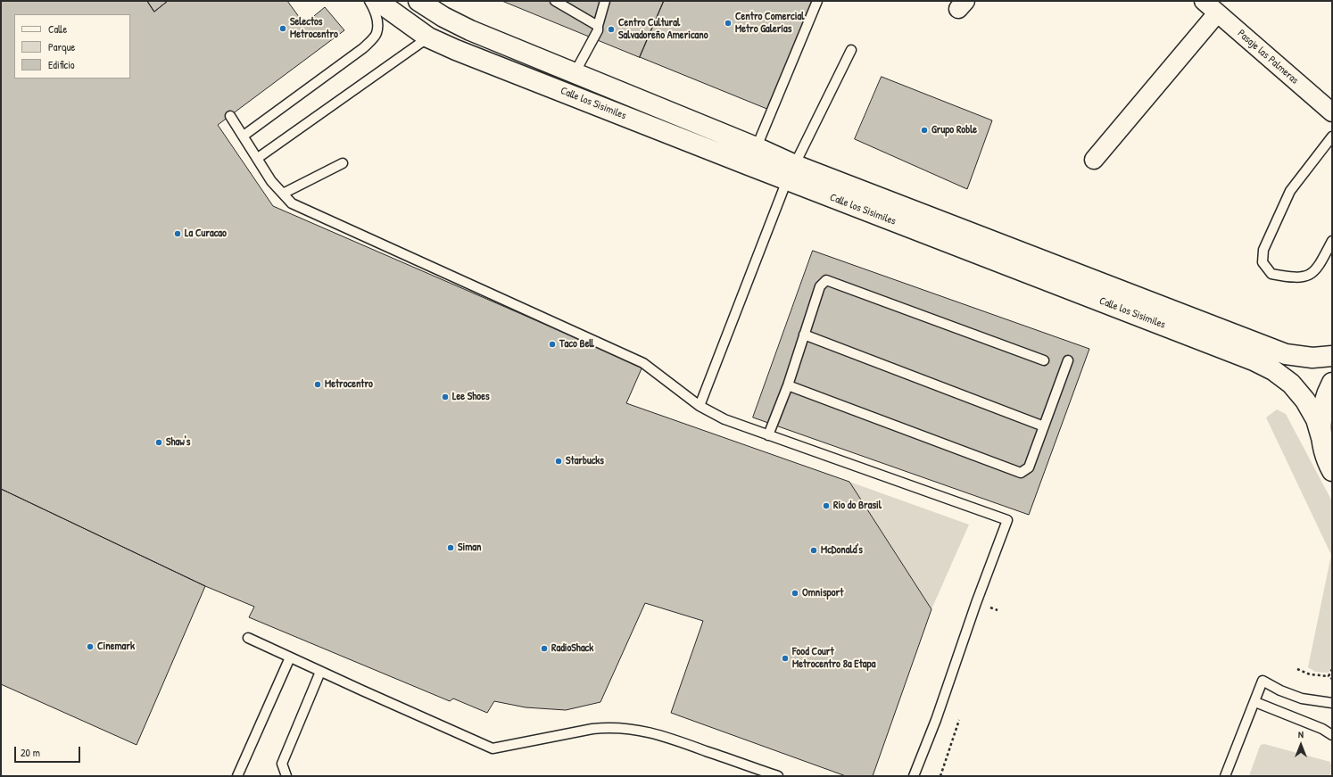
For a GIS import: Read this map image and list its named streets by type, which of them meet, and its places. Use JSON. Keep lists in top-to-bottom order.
{
  "streets": {
    "main road": ["Calle los Sisimiles"],
    "street": ["Pasaje las Palmeras"]
  },
  "places": [
    "Centro Comercial Metro Galerías",
    "Selectos Metrocentro",
    "Centro Cultural Salvadoreño Americano",
    "Grupo Roble",
    "La Curacao",
    "Taco Bell",
    "Metrocentro",
    "Lee Shoes",
    "Shaw's",
    "Starbucks",
    "Rio do Brasil",
    "Siman",
    "McDonald's",
    "Omnisport",
    "Cinemark",
    "RadioShack",
    "Food Court Metrocentro 8a Etapa"
  ],
  "legend": ["Calle", "Parque", "Edificio"],
  "scale_bar": "20 m",
  "north": "top"
}
